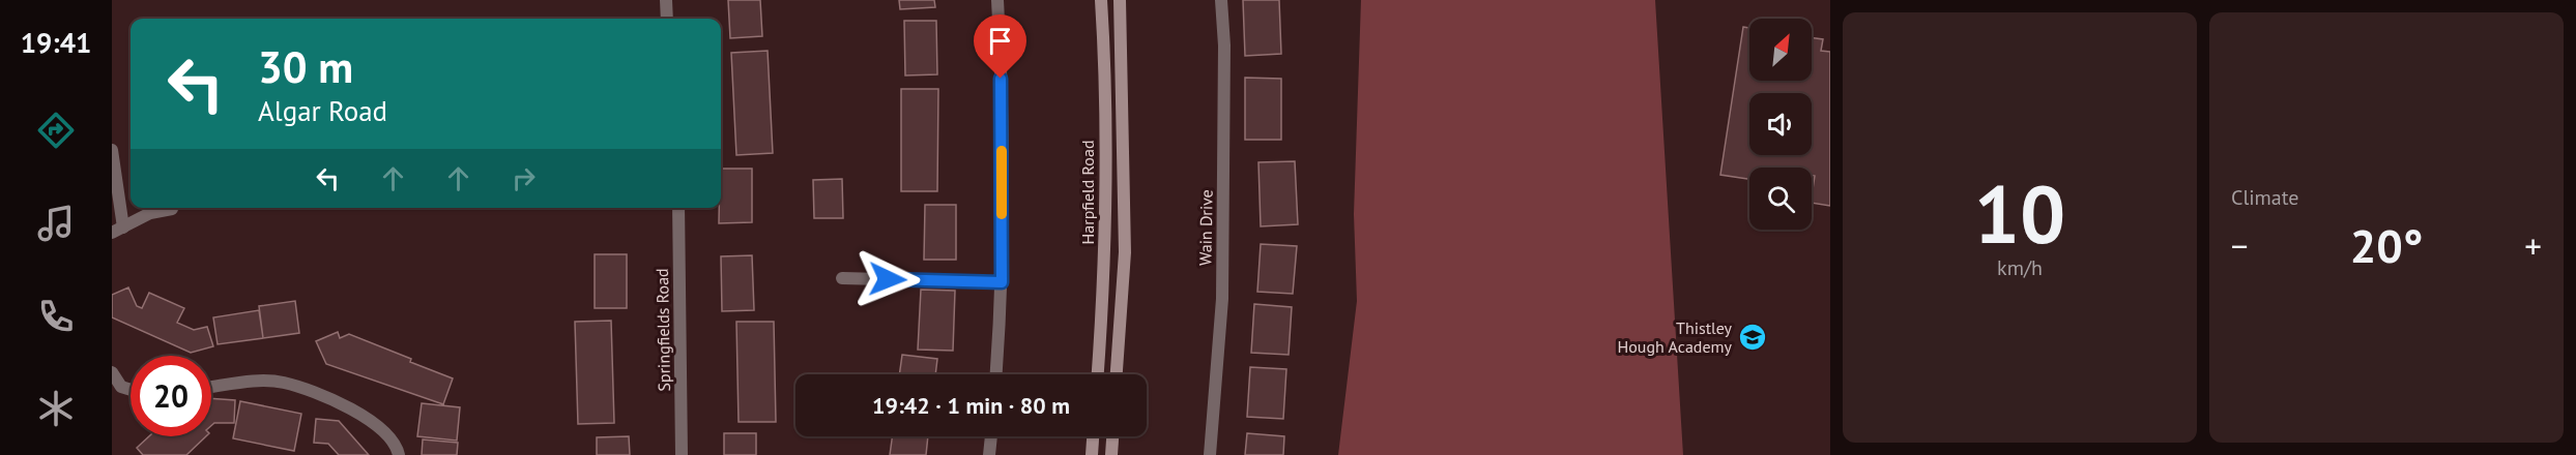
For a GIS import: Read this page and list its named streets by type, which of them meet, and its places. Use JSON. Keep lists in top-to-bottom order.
{
  "streets": {
    "street": ["Harpfield Road", "Wain Drive", "Springfields Road"]
  },
  "places": {
    "school or university": ["Thistley Hough Academy"]
  },
  "north": "top right",
  "page": {
    "tabs": "19:41",
    "tile": [
      ["10", "km/h"],
      "Climate"
    ],
    "turn": ["30 m", "Algar Road"],
    "heat": ["−", "20°", "+"],
    "limit": "20",
    "trip": "19:42 · 1 min · 80 m"
  }
}
